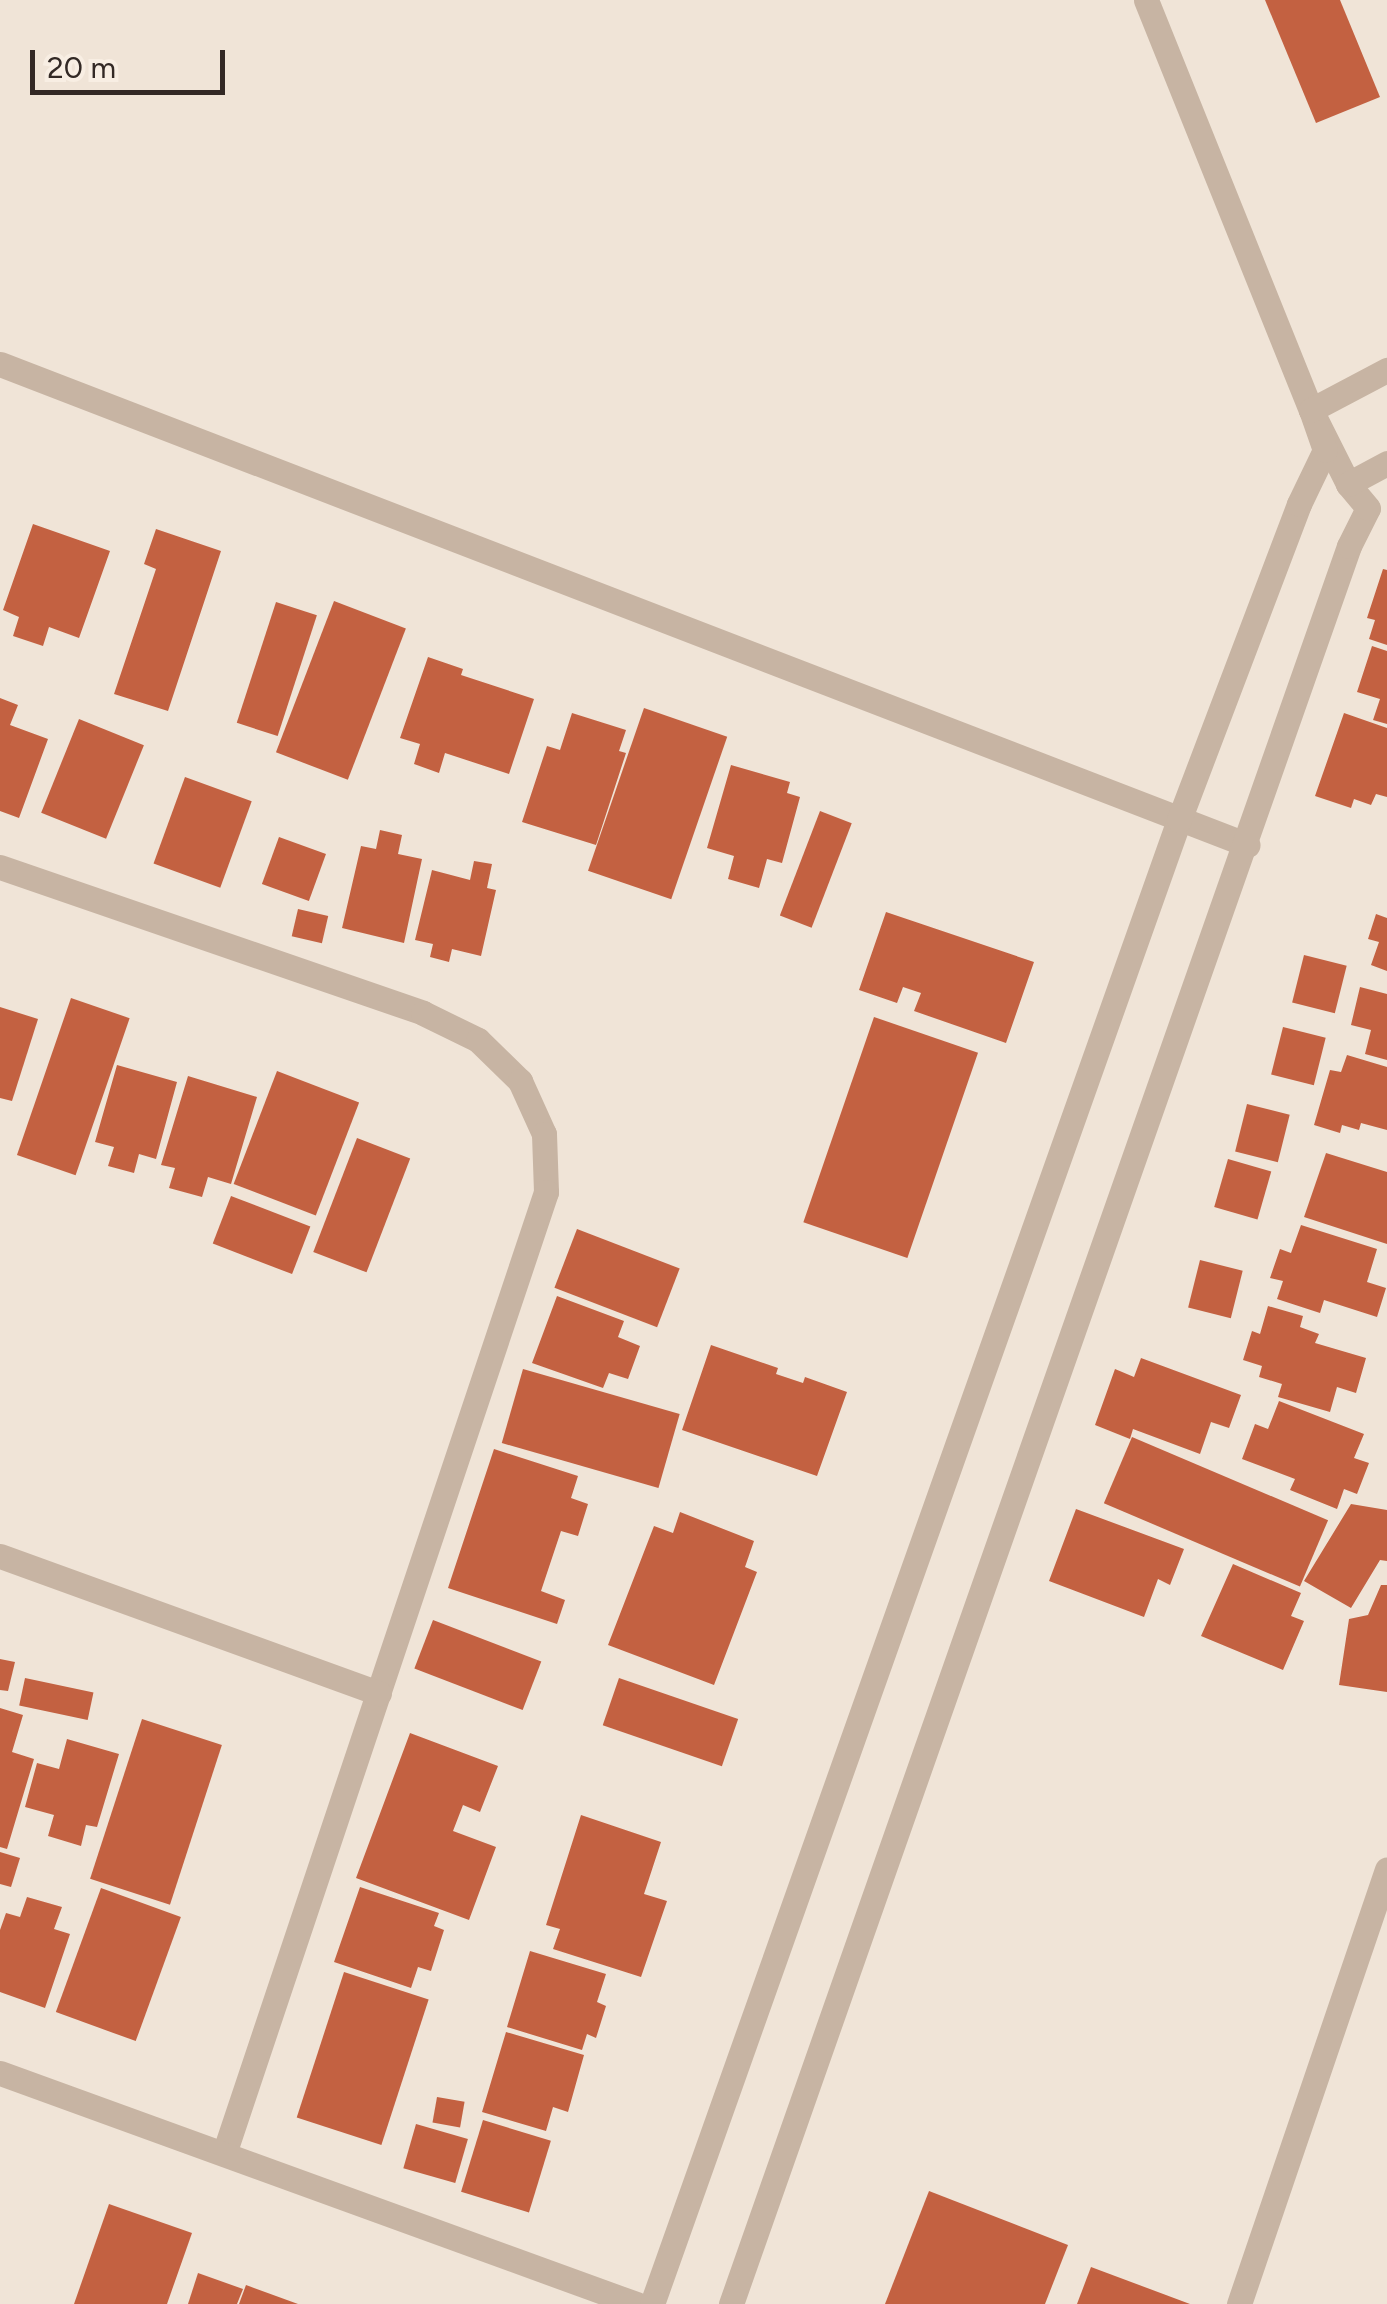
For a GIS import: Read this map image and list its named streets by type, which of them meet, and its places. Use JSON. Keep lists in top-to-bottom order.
{
  "scale_bar": "20 m"
}
